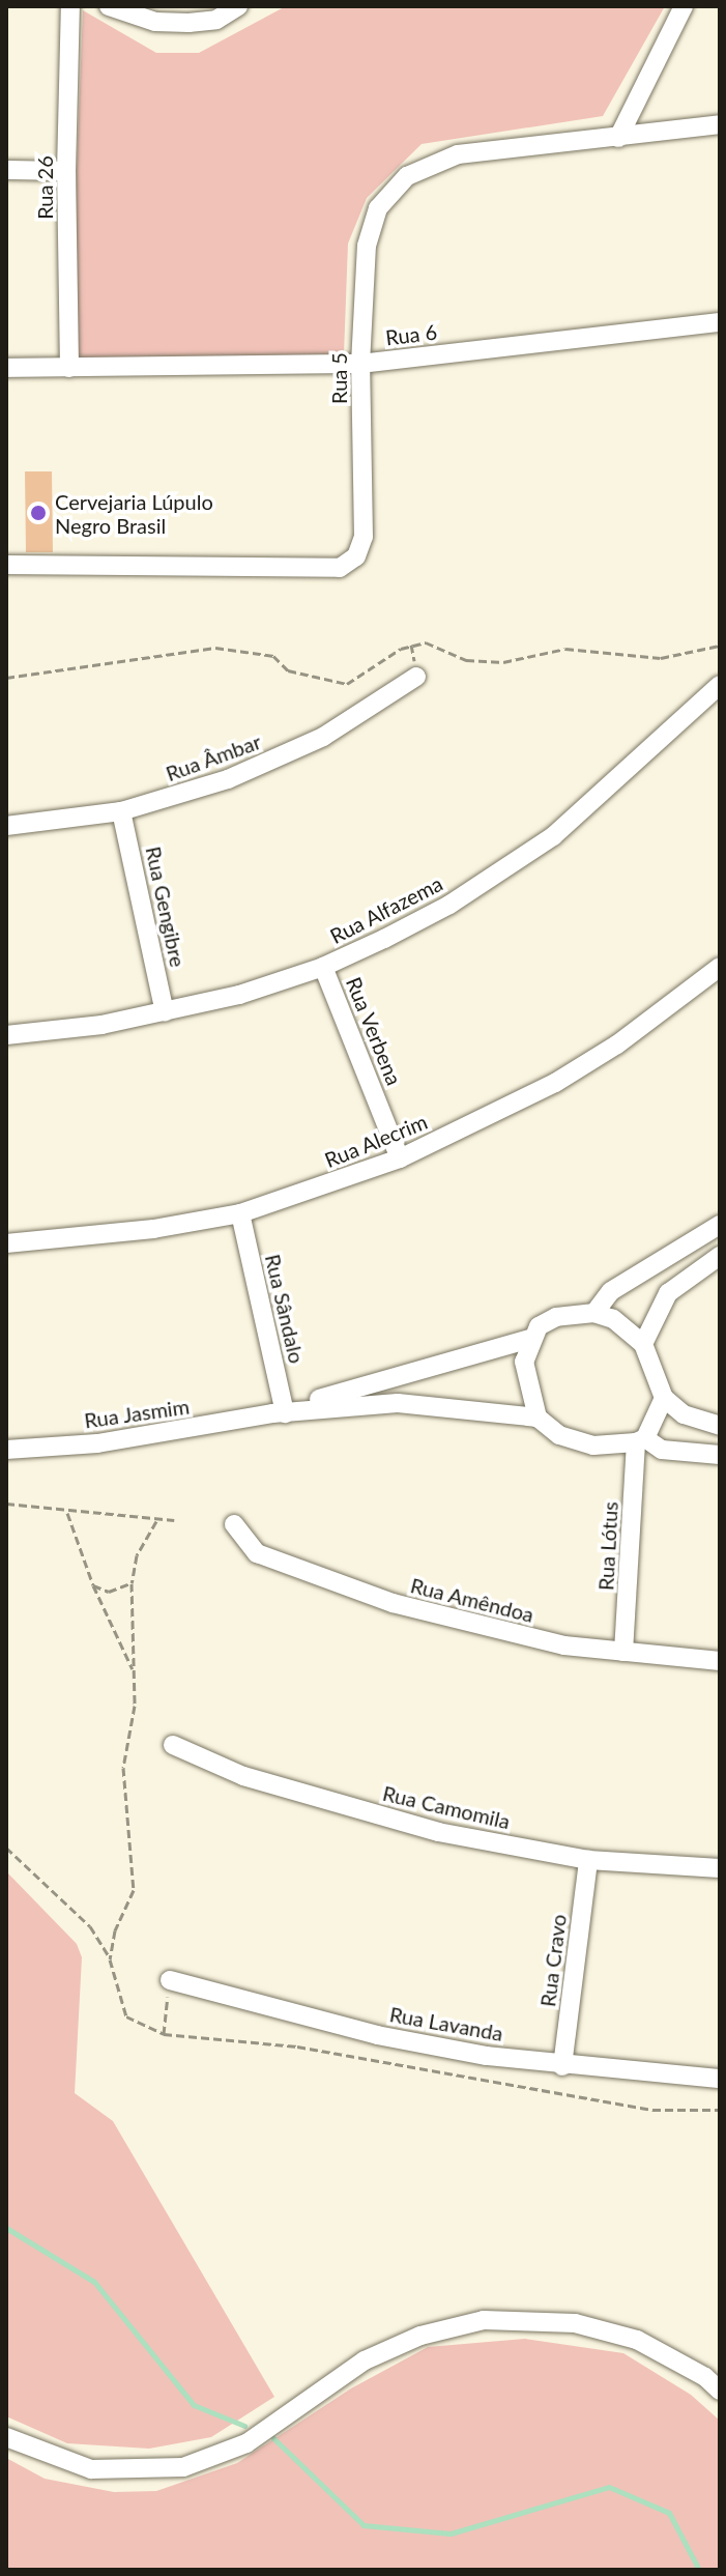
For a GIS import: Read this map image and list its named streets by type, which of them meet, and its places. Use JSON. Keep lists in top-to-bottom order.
{
  "streets": {
    "street": [
      "Rua 26",
      "Rua 6",
      "Rua 5",
      "Rua Âmbar",
      "Rua Gengibre",
      "Rua Alfazema",
      "Rua Verbena",
      "Rua Alecrim",
      "Rua Sândalo",
      "Rua Jasmim",
      "Rua Lótus",
      "Rua Amêndoa",
      "Rua Camomila",
      "Rua Cravo",
      "Rua Lavanda"
    ]
  },
  "crossings": [
    ["Rua 26", "Rua 6"],
    ["Rua 6", "Rua 5"],
    ["Rua Âmbar", "Rua Gengibre"],
    ["Rua Gengibre", "Rua Alfazema"],
    ["Rua Alfazema", "Rua Verbena"],
    ["Rua Verbena", "Rua Alecrim"],
    ["Rua Alecrim", "Rua Sândalo"],
    ["Rua Sândalo", "Rua Jasmim"],
    ["Rua Lótus", "Rua Amêndoa"],
    ["Rua Camomila", "Rua Cravo"],
    ["Rua Cravo", "Rua Lavanda"]
  ],
  "places": ["Cervejaria Lúpulo Negro Brasil"]
}
